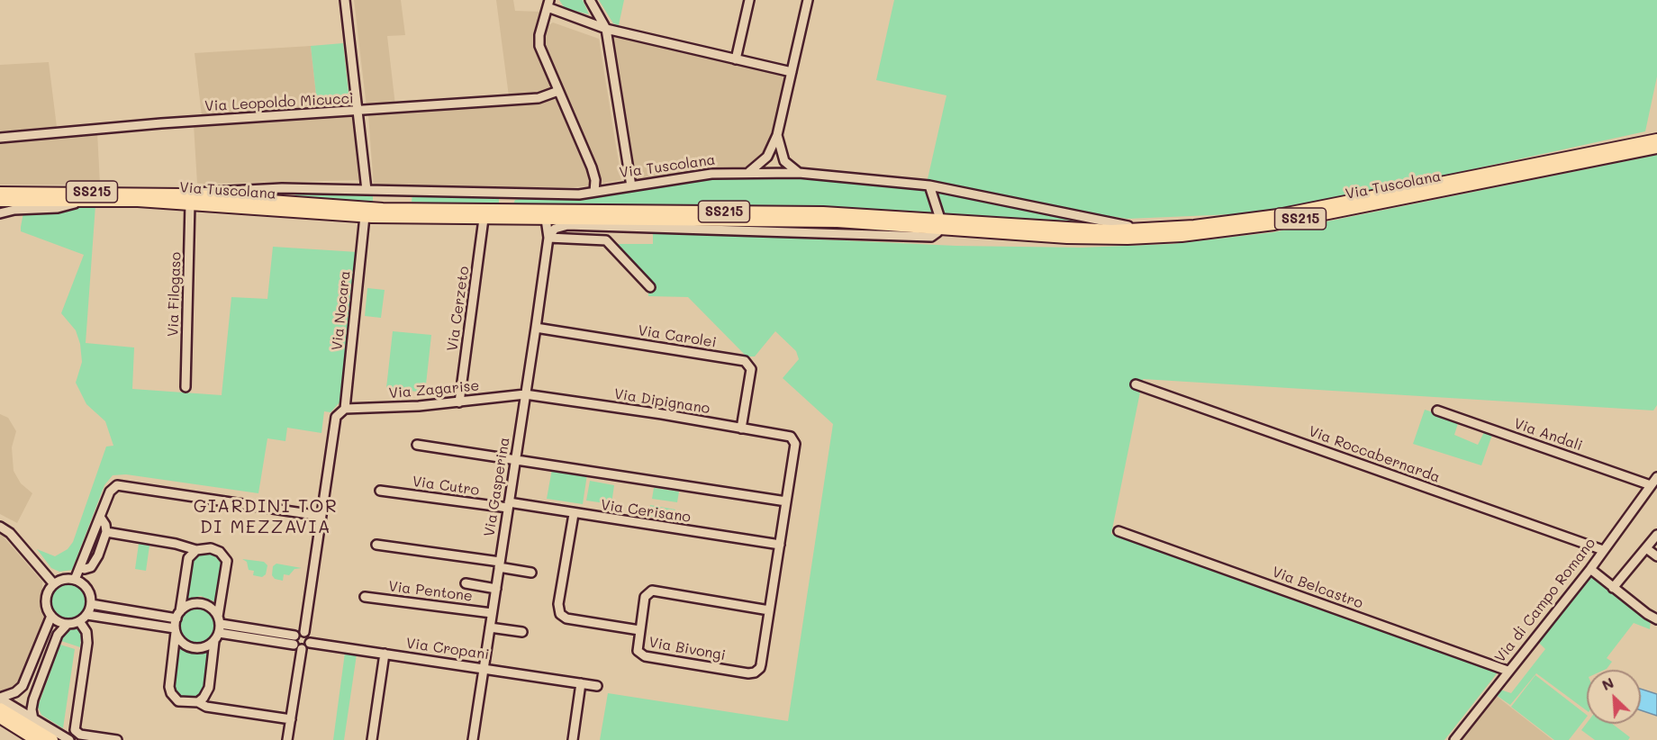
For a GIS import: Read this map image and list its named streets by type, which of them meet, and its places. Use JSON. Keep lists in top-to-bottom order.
{
  "streets": {
    "main road": ["Via Tuscolana", "SS215"],
    "street": [
      "Via Leopoldo Micucci",
      "Via Filogaso",
      "Via Cerzeto",
      "Via Nocara",
      "Via Carolei",
      "Via Zagarise",
      "Via Dipignano",
      "Via Andali",
      "Via Roccabernarda",
      "Via Cutro",
      "Via Gasperina",
      "Via Cerisano",
      "Via Belcastro",
      "Via Pentone",
      "Via di Campo Romano",
      "Via Cropani",
      "Via Bivongi"
    ]
  },
  "crossings": [
    ["Via Tuscolana", "Via Filogaso"],
    ["Via Tuscolana", "Via Cerzeto"],
    ["Via Tuscolana", "Via Nocara"],
    ["Via Tuscolana", "Via Gasperina"],
    ["Via Cerzeto", "Via Zagarise"],
    ["Via Nocara", "Via Zagarise"],
    ["Via Carolei", "Via Dipignano"],
    ["Via Carolei", "Via Gasperina"],
    ["Via Zagarise", "Via Dipignano"],
    ["Via Zagarise", "Via Gasperina"],
    ["Via Dipignano", "Via Gasperina"],
    ["Via Dipignano", "Via Bivongi"],
    ["Via Andali", "Via di Campo Romano"],
    ["Via Roccabernarda", "Via di Campo Romano"],
    ["Via Cutro", "Via Gasperina"],
    ["Via Cutro", "Via Cerisano"],
    ["Via Gasperina", "Via Cerisano"],
    ["Via Gasperina", "Via Pentone"],
    ["Via Gasperina", "Via Cropani"],
    ["Via Cerisano", "Via Bivongi"],
    ["Via Belcastro", "Via di Campo Romano"]
  ],
  "districts": ["GIARDINI TOR DI MEZZAVIA"],
  "north": "top left"
}
